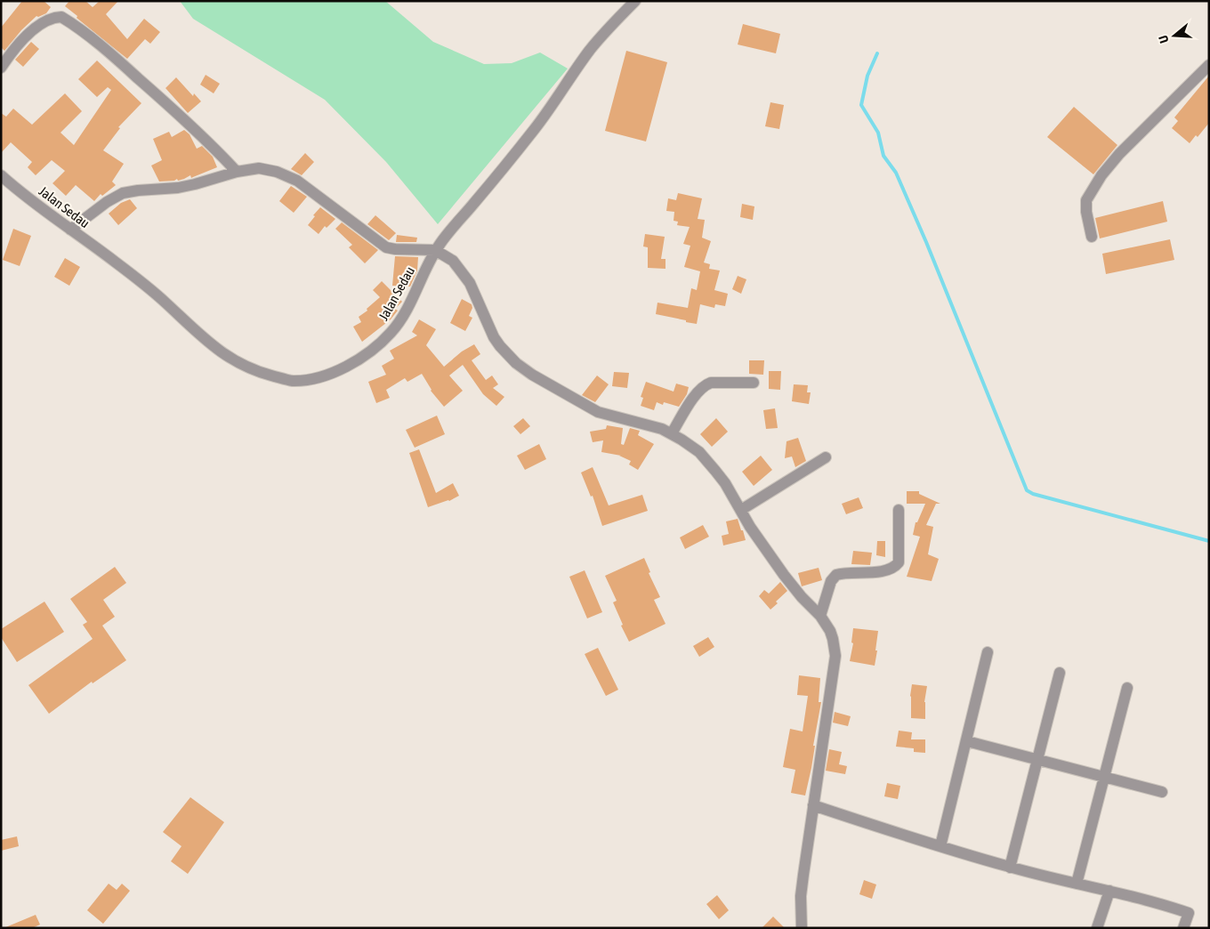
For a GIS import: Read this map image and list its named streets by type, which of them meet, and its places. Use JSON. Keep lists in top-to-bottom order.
{
  "streets": {
    "street": ["Jalan Sedau"]
  },
  "north": "left"
}
